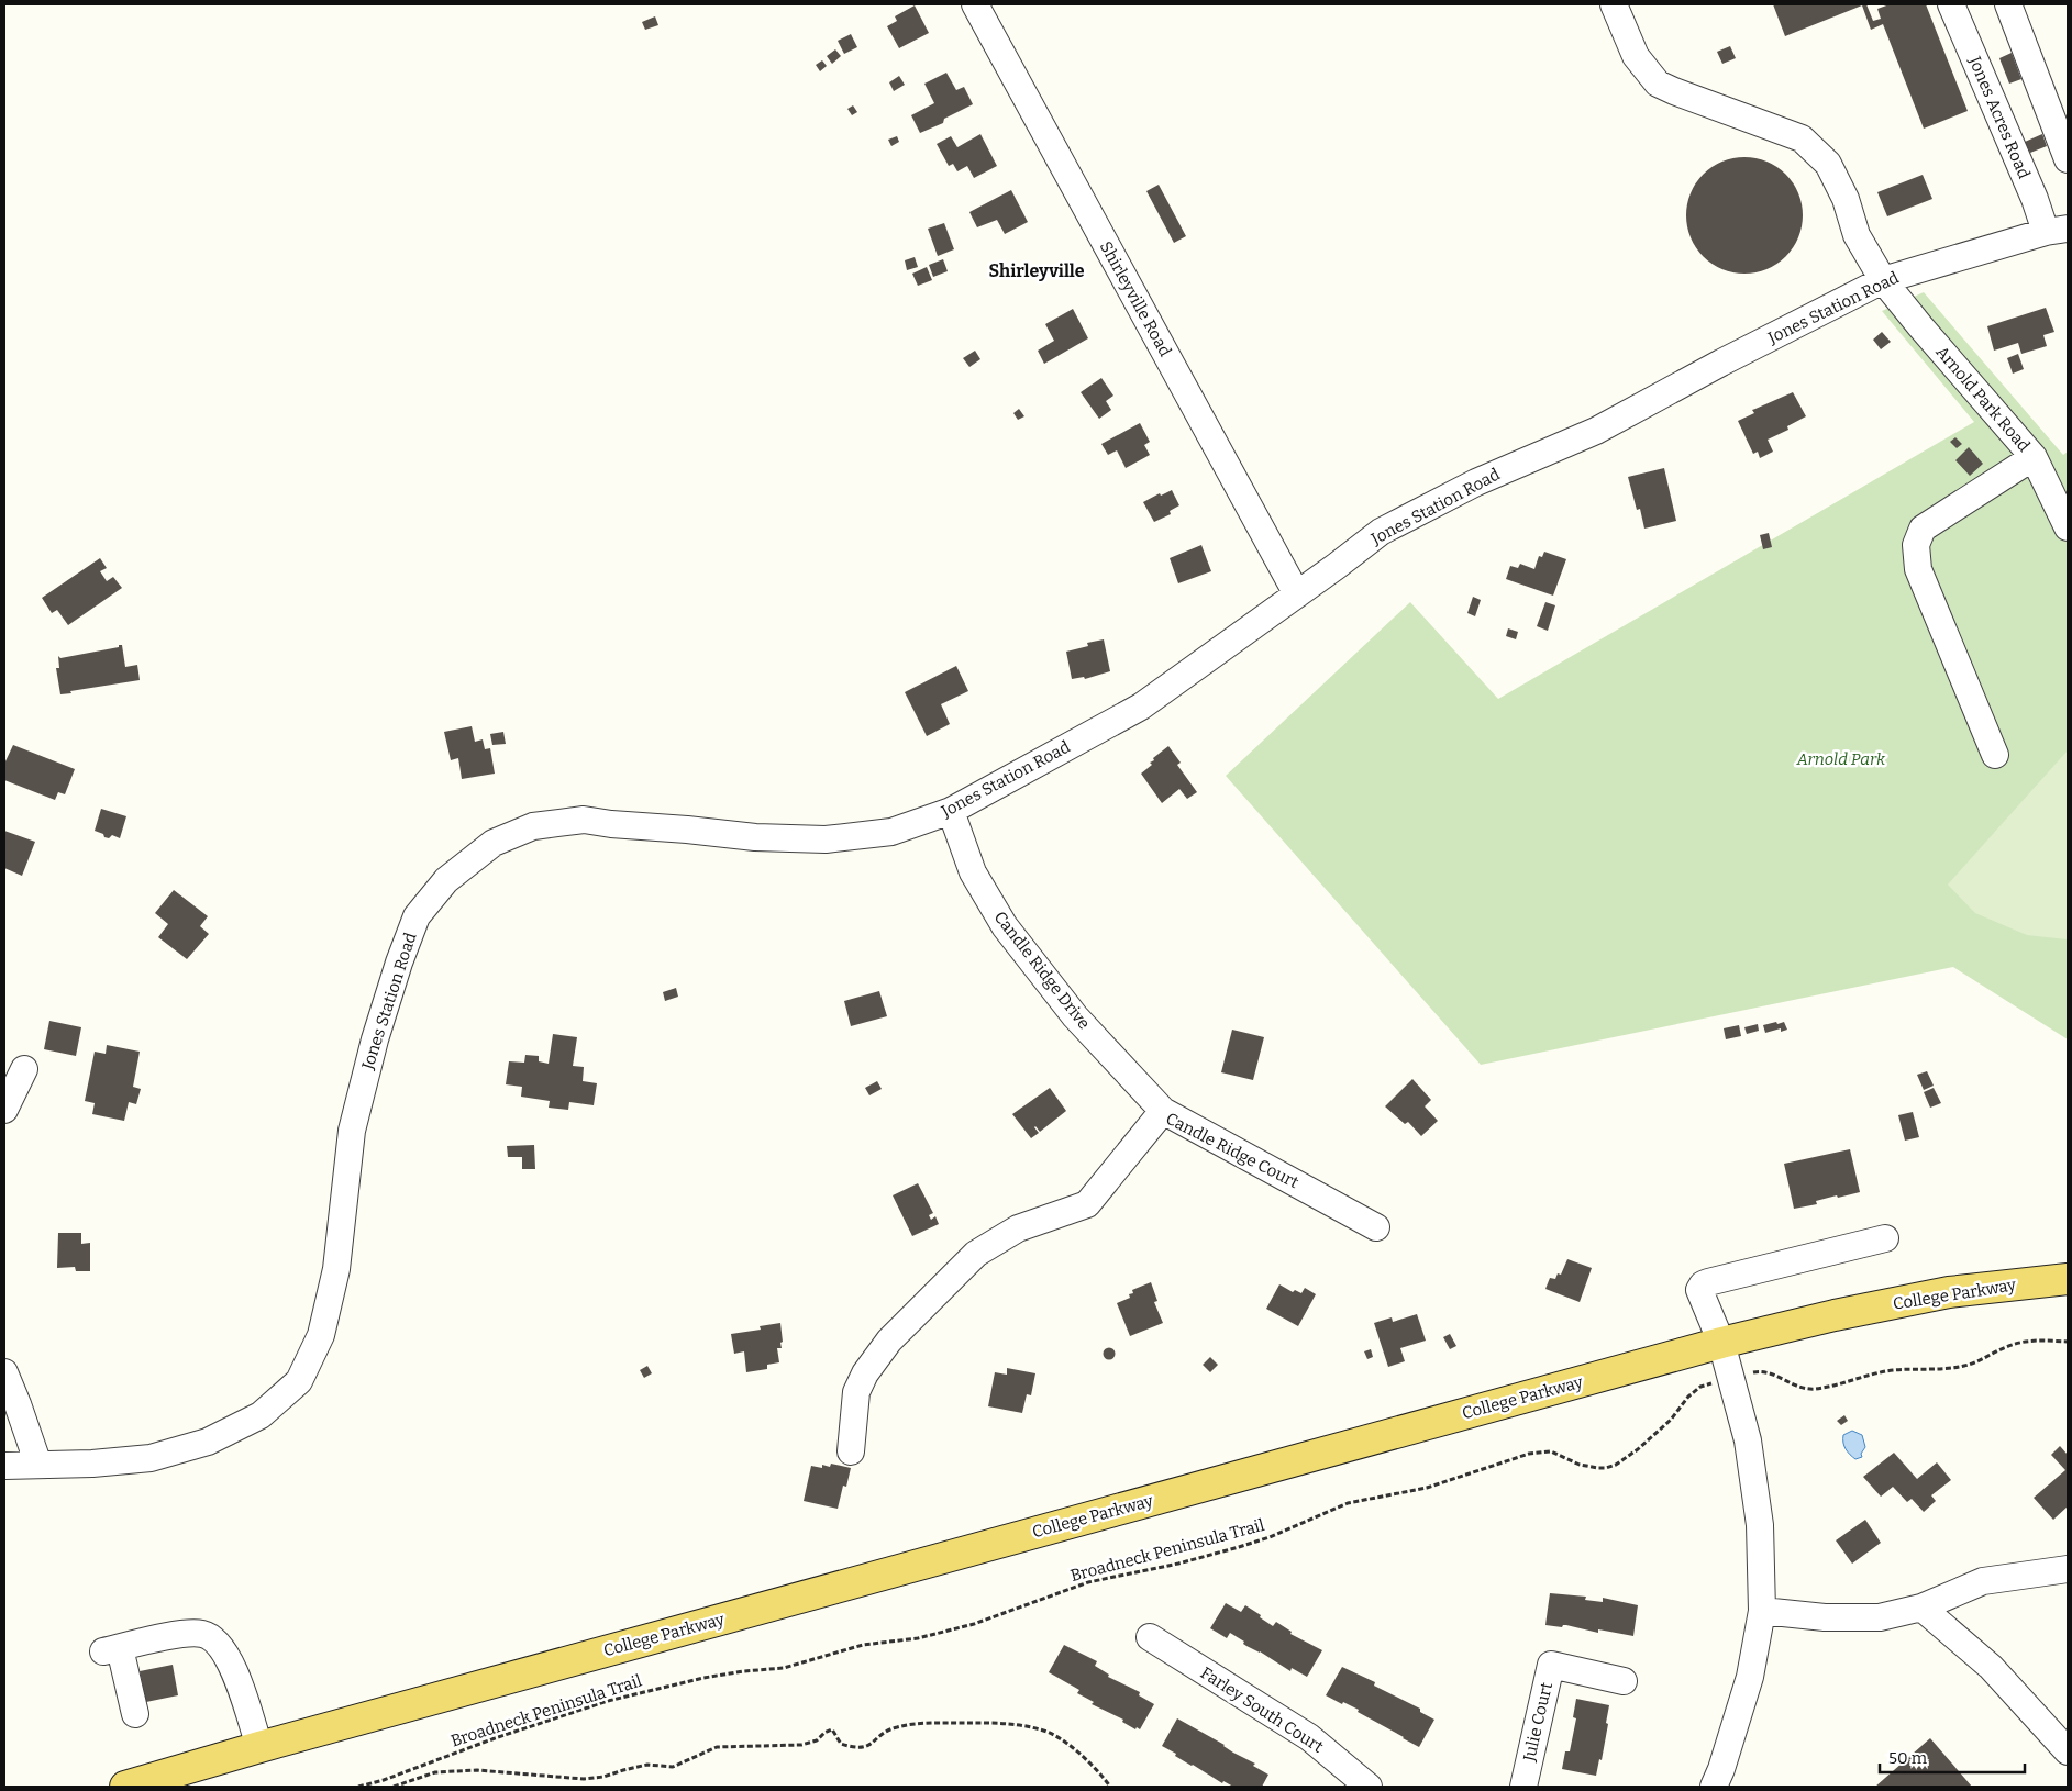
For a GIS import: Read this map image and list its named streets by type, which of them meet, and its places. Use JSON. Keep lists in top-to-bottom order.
{
  "streets": {
    "main road": ["College Parkway"],
    "street": [
      "Jones Acres Road",
      "Shirleyville Road",
      "Jones Station Road",
      "Arnold Park Road",
      "Candle Ridge Drive",
      "Candle Ridge Court",
      "Farley South Court",
      "Julie Court"
    ],
    "path": ["Broadneck Peninsula Trail"]
  },
  "crossings": [
    ["Jones Acres Road", "Jones Station Road"],
    ["Shirleyville Road", "Jones Station Road"],
    ["Jones Station Road", "Arnold Park Road"],
    ["Jones Station Road", "Candle Ridge Drive"],
    ["Candle Ridge Drive", "Candle Ridge Court"]
  ],
  "districts": ["Shirleyville"],
  "parks": ["Arnold Park"],
  "scale_bar": "50 m"
}
